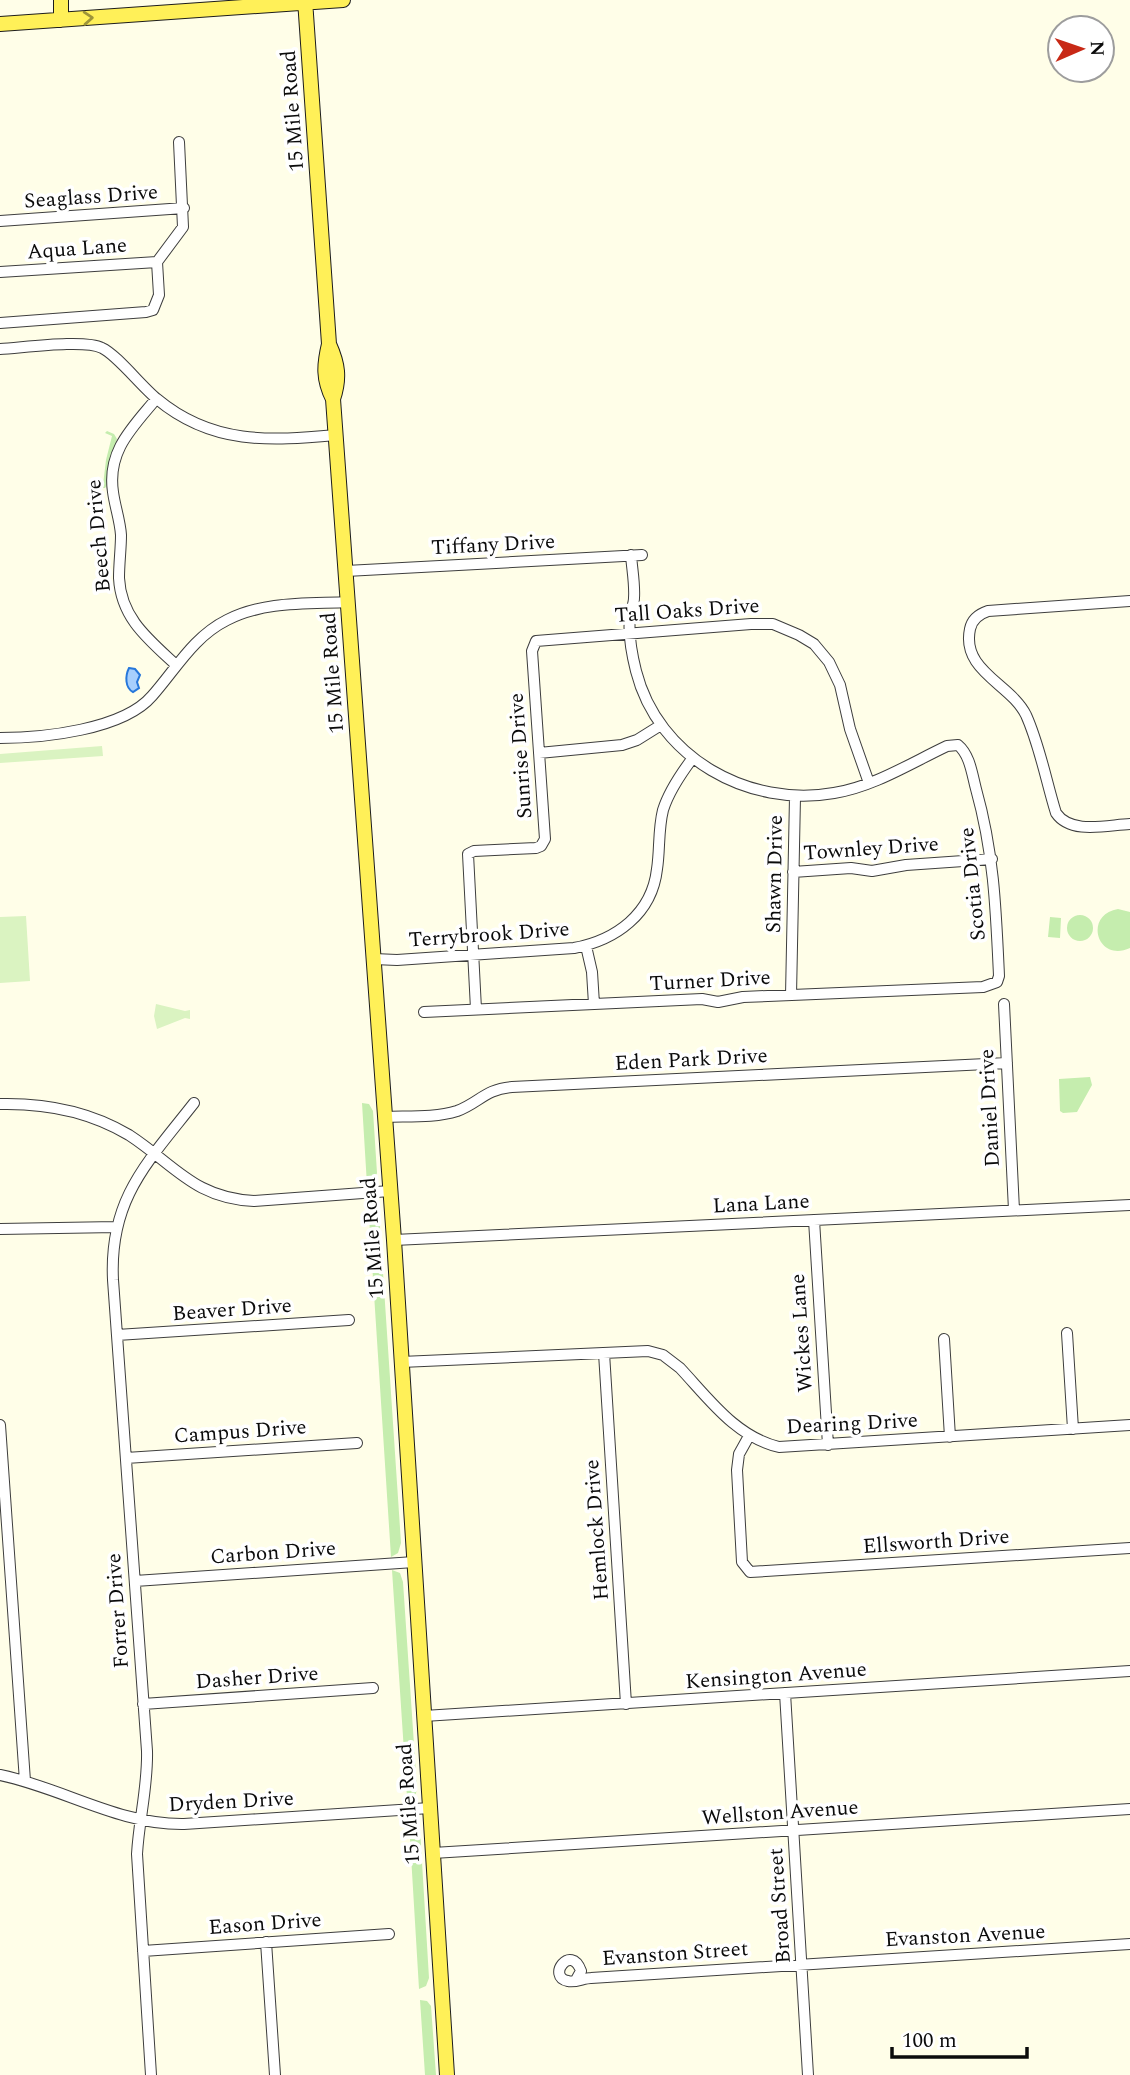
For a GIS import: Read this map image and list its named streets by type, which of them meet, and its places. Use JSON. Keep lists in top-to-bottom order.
{
  "streets": {
    "main road": ["15 Mile Road"],
    "street": [
      "Seaglass Drive",
      "Aqua Lane",
      "Beech Drive",
      "Tiffany Drive",
      "Tall Oaks Drive",
      "Sunrise Drive",
      "Townley Drive",
      "Shawn Drive",
      "Scotia Drive",
      "Terrybrook Drive",
      "Turner Drive",
      "Eden Park Drive",
      "Daniel Drive",
      "Lana Lane",
      "Beaver Drive",
      "Wickes Lane",
      "Dearing Drive",
      "Campus Drive",
      "Hemlock Drive",
      "Ellsworth Drive",
      "Carbon Drive",
      "Forrer Drive",
      "Kensington Avenue",
      "Dasher Drive",
      "Dryden Drive",
      "Wellston Avenue",
      "Broad Street",
      "Eason Drive",
      "Evanston Avenue",
      "Evanston Street"
    ]
  },
  "crossings": [
    ["15 Mile Road", "Tiffany Drive"],
    ["15 Mile Road", "Terrybrook Drive"],
    ["15 Mile Road", "Eden Park Drive"],
    ["15 Mile Road", "Lana Lane"],
    ["15 Mile Road", "Dearing Drive"],
    ["15 Mile Road", "Carbon Drive"],
    ["15 Mile Road", "Kensington Avenue"],
    ["15 Mile Road", "Dryden Drive"],
    ["15 Mile Road", "Wellston Avenue"],
    ["Tiffany Drive", "Tall Oaks Drive"],
    ["Tall Oaks Drive", "Sunrise Drive"],
    ["Tall Oaks Drive", "Scotia Drive"],
    ["Sunrise Drive", "Terrybrook Drive"],
    ["Sunrise Drive", "Turner Drive"],
    ["Townley Drive", "Shawn Drive"],
    ["Townley Drive", "Scotia Drive"],
    ["Shawn Drive", "Turner Drive"],
    ["Scotia Drive", "Turner Drive"],
    ["Eden Park Drive", "Daniel Drive"],
    ["Daniel Drive", "Lana Lane"],
    ["Lana Lane", "Wickes Lane"],
    ["Beaver Drive", "Forrer Drive"],
    ["Wickes Lane", "Dearing Drive"],
    ["Dearing Drive", "Hemlock Drive"],
    ["Dearing Drive", "Ellsworth Drive"],
    ["Campus Drive", "Forrer Drive"],
    ["Hemlock Drive", "Kensington Avenue"],
    ["Carbon Drive", "Forrer Drive"],
    ["Forrer Drive", "Dasher Drive"],
    ["Forrer Drive", "Dryden Drive"],
    ["Forrer Drive", "Eason Drive"],
    ["Kensington Avenue", "Broad Street"],
    ["Wellston Avenue", "Broad Street"],
    ["Broad Street", "Evanston Avenue"],
    ["Broad Street", "Evanston Street"],
    ["Evanston Avenue", "Evanston Street"]
  ],
  "scale_bar": "100 m",
  "north": "right"
}
